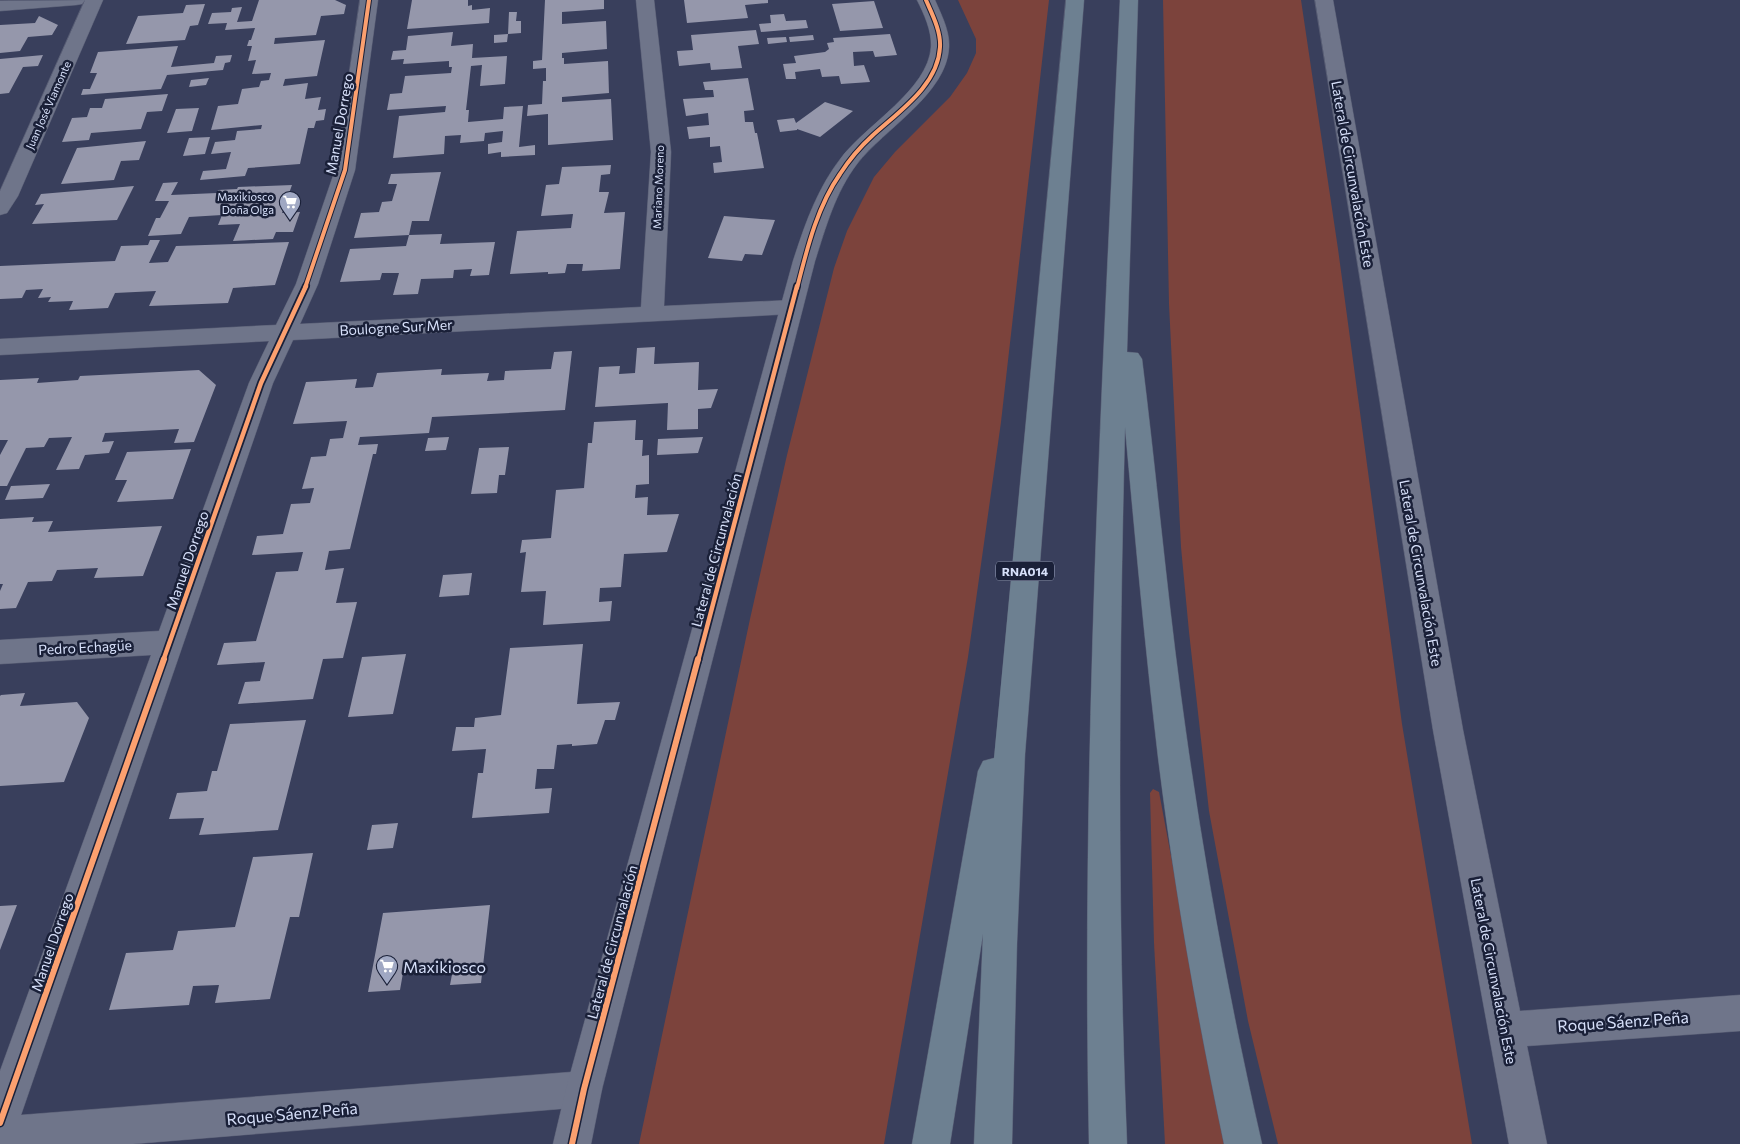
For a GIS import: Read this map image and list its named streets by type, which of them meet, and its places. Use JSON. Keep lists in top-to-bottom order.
{
  "streets": {
    "highway": ["RNA014"],
    "street": [
      "Juan José Viamonte",
      "Manuel Dorrego",
      "Lateral de Circunvalación Este",
      "Mariano Moreno",
      "Boulogne Sur Mer",
      "Lateral de Circunvalación",
      "Pedro Echagüe",
      "Roque Sáenz Peña"
    ]
  },
  "crossings": [
    ["Manuel Dorrego", "Boulogne Sur Mer"],
    ["Manuel Dorrego", "Pedro Echagüe"],
    ["Lateral de Circunvalación Este", "Roque Sáenz Peña"],
    ["Mariano Moreno", "Boulogne Sur Mer"],
    ["Boulogne Sur Mer", "Lateral de Circunvalación"],
    ["Lateral de Circunvalación", "Roque Sáenz Peña"]
  ],
  "places": {
    "supermarket": ["Maxikiosco Doña Olga", "Maxikiosco"]
  }
}
